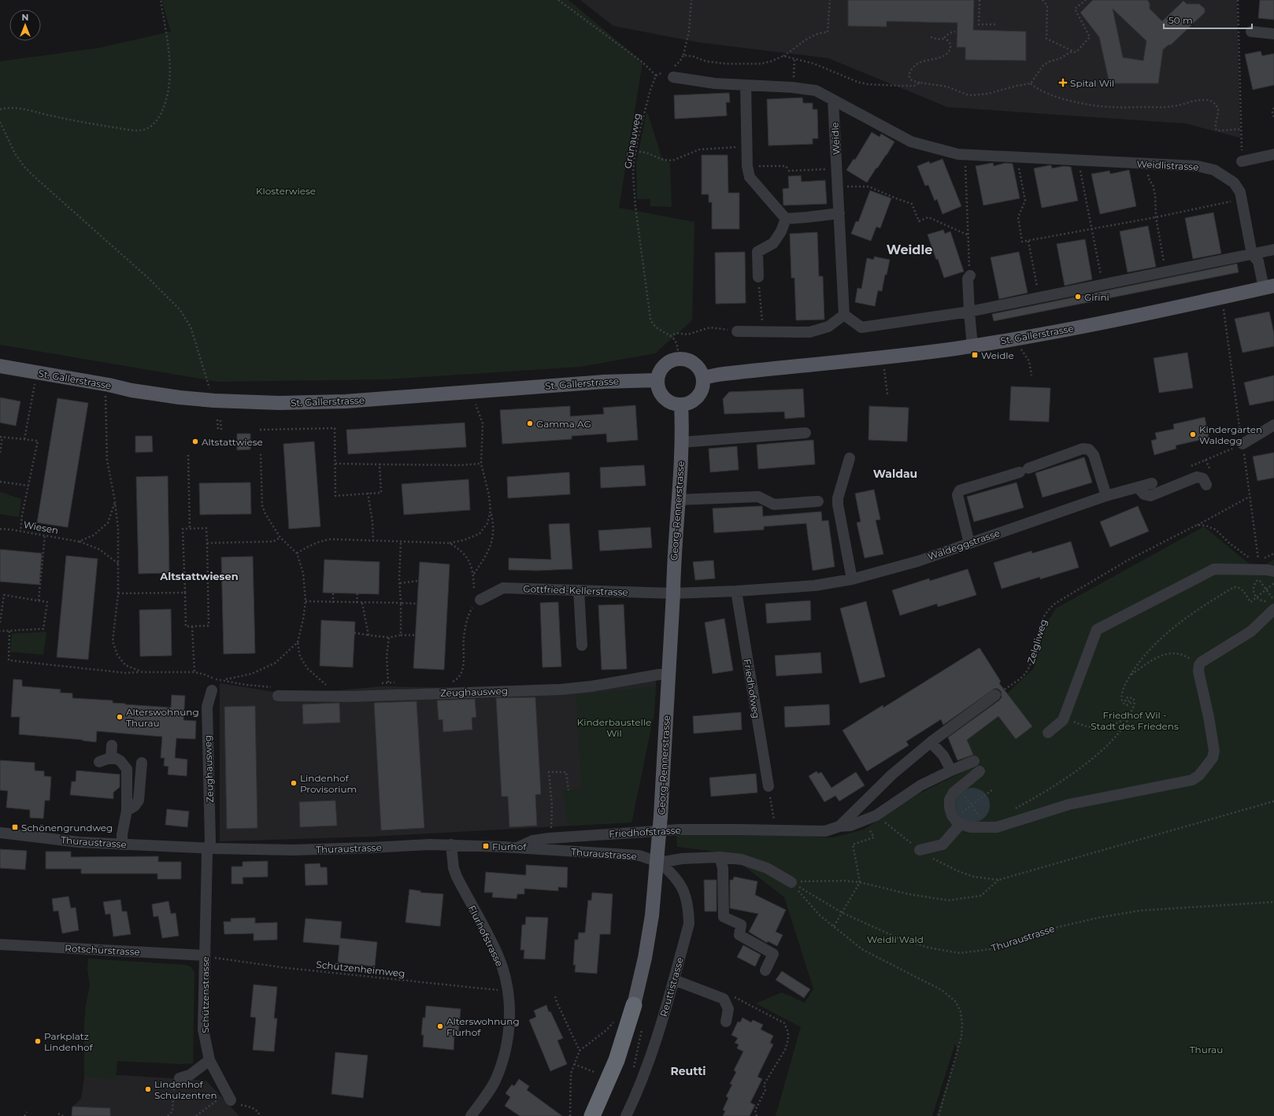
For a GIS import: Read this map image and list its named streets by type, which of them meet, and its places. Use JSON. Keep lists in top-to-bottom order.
{
  "streets": {
    "highway": ["Georg-Rennerstrasse"],
    "main road": ["St. Gallerstrasse"],
    "street": [
      "Weidle",
      "Weidlistrasse",
      "Waldeggstrasse",
      "Gottfried-Kellerstrasse",
      "Friedhofweg",
      "Zeughausweg",
      "Friedhofstrasse",
      "Thuraustrasse",
      "Flurhofstrasse",
      "Rotschürstrasse",
      "Reuttistrasse",
      "Schützenstrasse"
    ],
    "path": [
      "Grünauweg",
      "Wiesen",
      "Zelgliweg",
      "Schützenheimweg"
    ]
  },
  "crossings": [
    ["Grünauweg", "St. Gallerstrasse"],
    ["Grünauweg", "Georg-Rennerstrasse"],
    ["Weidlistrasse", "St. Gallerstrasse"],
    ["St. Gallerstrasse", "Georg-Rennerstrasse"],
    ["Georg-Rennerstrasse", "Waldeggstrasse"],
    ["Georg-Rennerstrasse", "Gottfried-Kellerstrasse"],
    ["Georg-Rennerstrasse", "Zeughausweg"],
    ["Waldeggstrasse", "Gottfried-Kellerstrasse"],
    ["Waldeggstrasse", "Friedhofweg"],
    ["Zeughausweg", "Thuraustrasse"],
    ["Zeughausweg", "Schützenstrasse"],
    ["Friedhofstrasse", "Thuraustrasse"],
    ["Thuraustrasse", "Flurhofstrasse"],
    ["Thuraustrasse", "Reuttistrasse"],
    ["Thuraustrasse", "Schützenstrasse"],
    ["Flurhofstrasse", "Schützenheimweg"],
    ["Rotschürstrasse", "Schützenheimweg"],
    ["Rotschürstrasse", "Schützenstrasse"],
    ["Schützenheimweg", "Schützenstrasse"]
  ],
  "districts": [
    "Weidle",
    "Waldau",
    "Altstattwiesen",
    "Reutti"
  ],
  "parks": [
    "Klosterwiese",
    "Friedhof Wil - Stadt des Friedens",
    "Kinderbaustelle Wil",
    "Weidli Wald",
    "Thurau"
  ],
  "places": {
    "health": ["Spital Wil"],
    "other": [
      "Girini",
      "Gamma AG",
      "Kindergarten Waldegg",
      "Altstattwiese",
      "Alterswohnung Thurau",
      "Lindenhof Provisorium",
      "Alterswohnung Flurhof",
      "Parkplatz Lindenhof",
      "Lindenhof Schulzentren"
    ],
    "transit": ["Weidle", "Schönengrundweg", "Flurhof"]
  },
  "scale_bar": "50 m",
  "north": "top"
}
